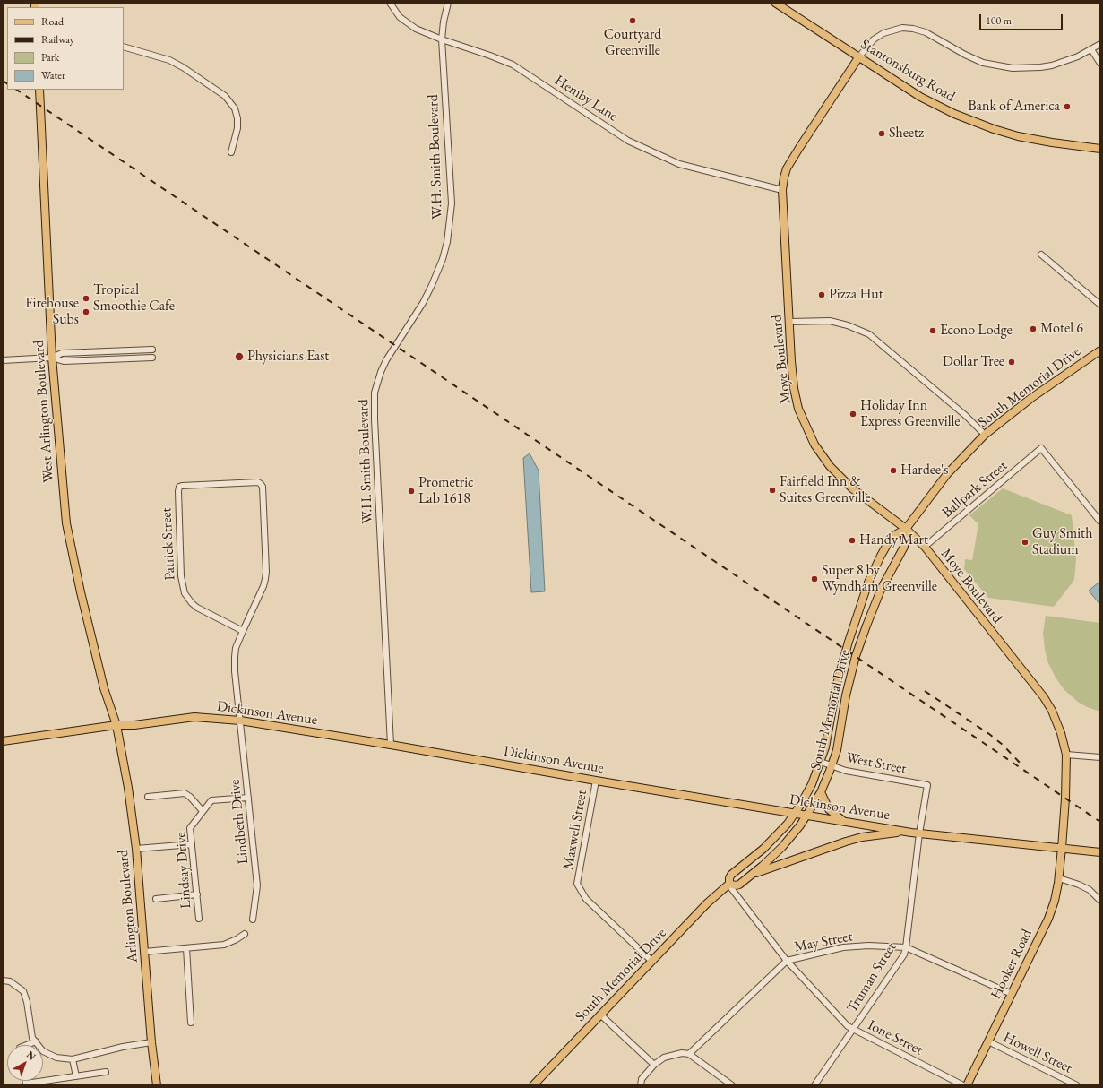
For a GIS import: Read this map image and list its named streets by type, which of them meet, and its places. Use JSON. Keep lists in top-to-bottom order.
{
  "streets": {
    "main road": [
      "Stantonsburg Road",
      "Moye Boulevard",
      "South Memorial Drive",
      "West Arlington Boulevard",
      "Dickinson Avenue",
      "Arlington Boulevard",
      "Hooker Road"
    ],
    "street": [
      "Hemby Lane",
      "W.H. Smith Boulevard",
      "Ballpark Street",
      "Patrick Street",
      "West Street",
      "Lindbeth Drive",
      "Maxwell Street",
      "Lindsay Drive",
      "May Street",
      "Truman Street",
      "Ione Street",
      "Howell Street"
    ]
  },
  "crossings": [
    ["Stantonsburg Road", "Moye Boulevard"],
    ["Hemby Lane", "W.H. Smith Boulevard"],
    ["Hemby Lane", "Moye Boulevard"],
    ["W.H. Smith Boulevard", "Dickinson Avenue"],
    ["Moye Boulevard", "South Memorial Drive"],
    ["Moye Boulevard", "Ballpark Street"],
    ["Moye Boulevard", "Dickinson Avenue"],
    ["Moye Boulevard", "Hooker Road"],
    ["South Memorial Drive", "Dickinson Avenue"],
    ["South Memorial Drive", "West Street"],
    ["South Memorial Drive", "Maxwell Street"],
    ["South Memorial Drive", "Ione Street"],
    ["West Arlington Boulevard", "Dickinson Avenue"],
    ["West Arlington Boulevard", "Arlington Boulevard"],
    ["Patrick Street", "Lindbeth Drive"],
    ["Dickinson Avenue", "Lindbeth Drive"],
    ["Dickinson Avenue", "Maxwell Street"],
    ["Dickinson Avenue", "Arlington Boulevard"],
    ["Dickinson Avenue", "Hooker Road"],
    ["Dickinson Avenue", "Truman Street"],
    ["West Street", "Truman Street"],
    ["Lindbeth Drive", "Lindsay Drive"],
    ["May Street", "Hooker Road"],
    ["May Street", "Truman Street"],
    ["May Street", "Ione Street"],
    ["Hooker Road", "Howell Street"],
    ["Truman Street", "Ione Street"]
  ],
  "places": [
    "Courtyard Greenville",
    "Bank of America",
    "Sheetz",
    "Pizza Hut",
    "Tropical Smoothie Cafe",
    "Firehouse Subs",
    "Motel 6",
    "Econo Lodge",
    "Physicians East",
    "Dollar Tree",
    "Holiday Inn Express Greenville",
    "Hardee's",
    "Fairfield Inn & Suites Greenville",
    "Prometric Lab 1618",
    "Handy Mart",
    "Guy Smith Stadium",
    "Super 8 by Wyndham Greenville"
  ],
  "legend": [
    "Road",
    "Railway",
    "Park",
    "Water"
  ],
  "scale_bar": "100 m",
  "north": "top right"
}
